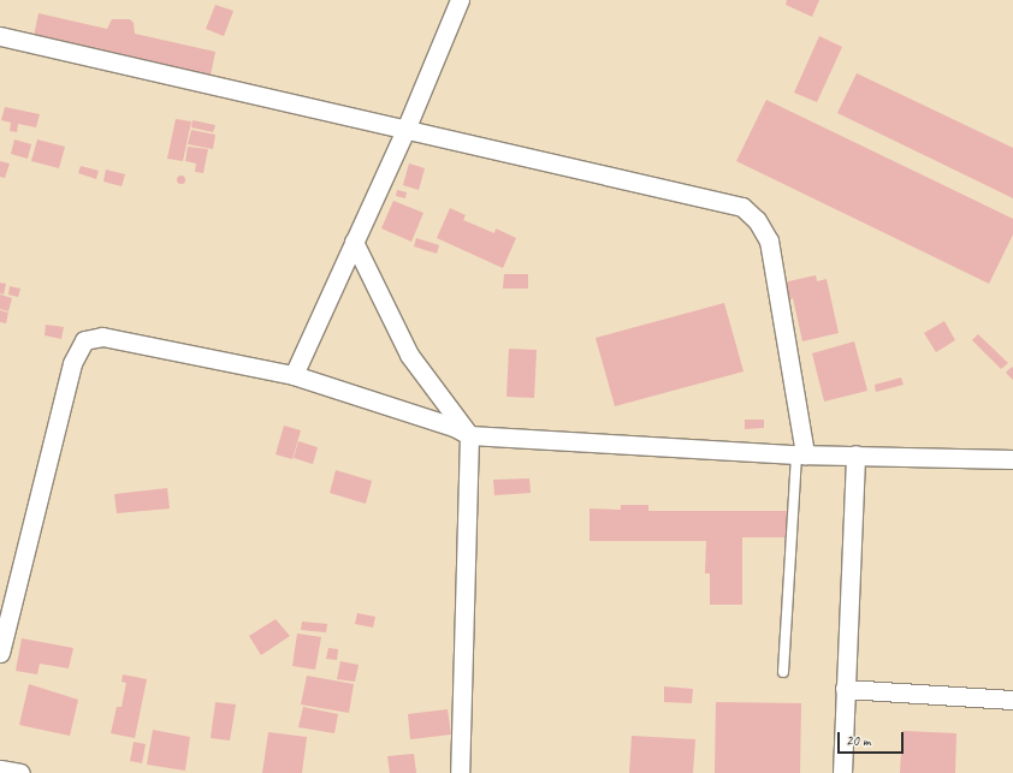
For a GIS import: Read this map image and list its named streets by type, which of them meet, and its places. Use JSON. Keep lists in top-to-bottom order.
{
  "scale_bar": "20 m"
}
